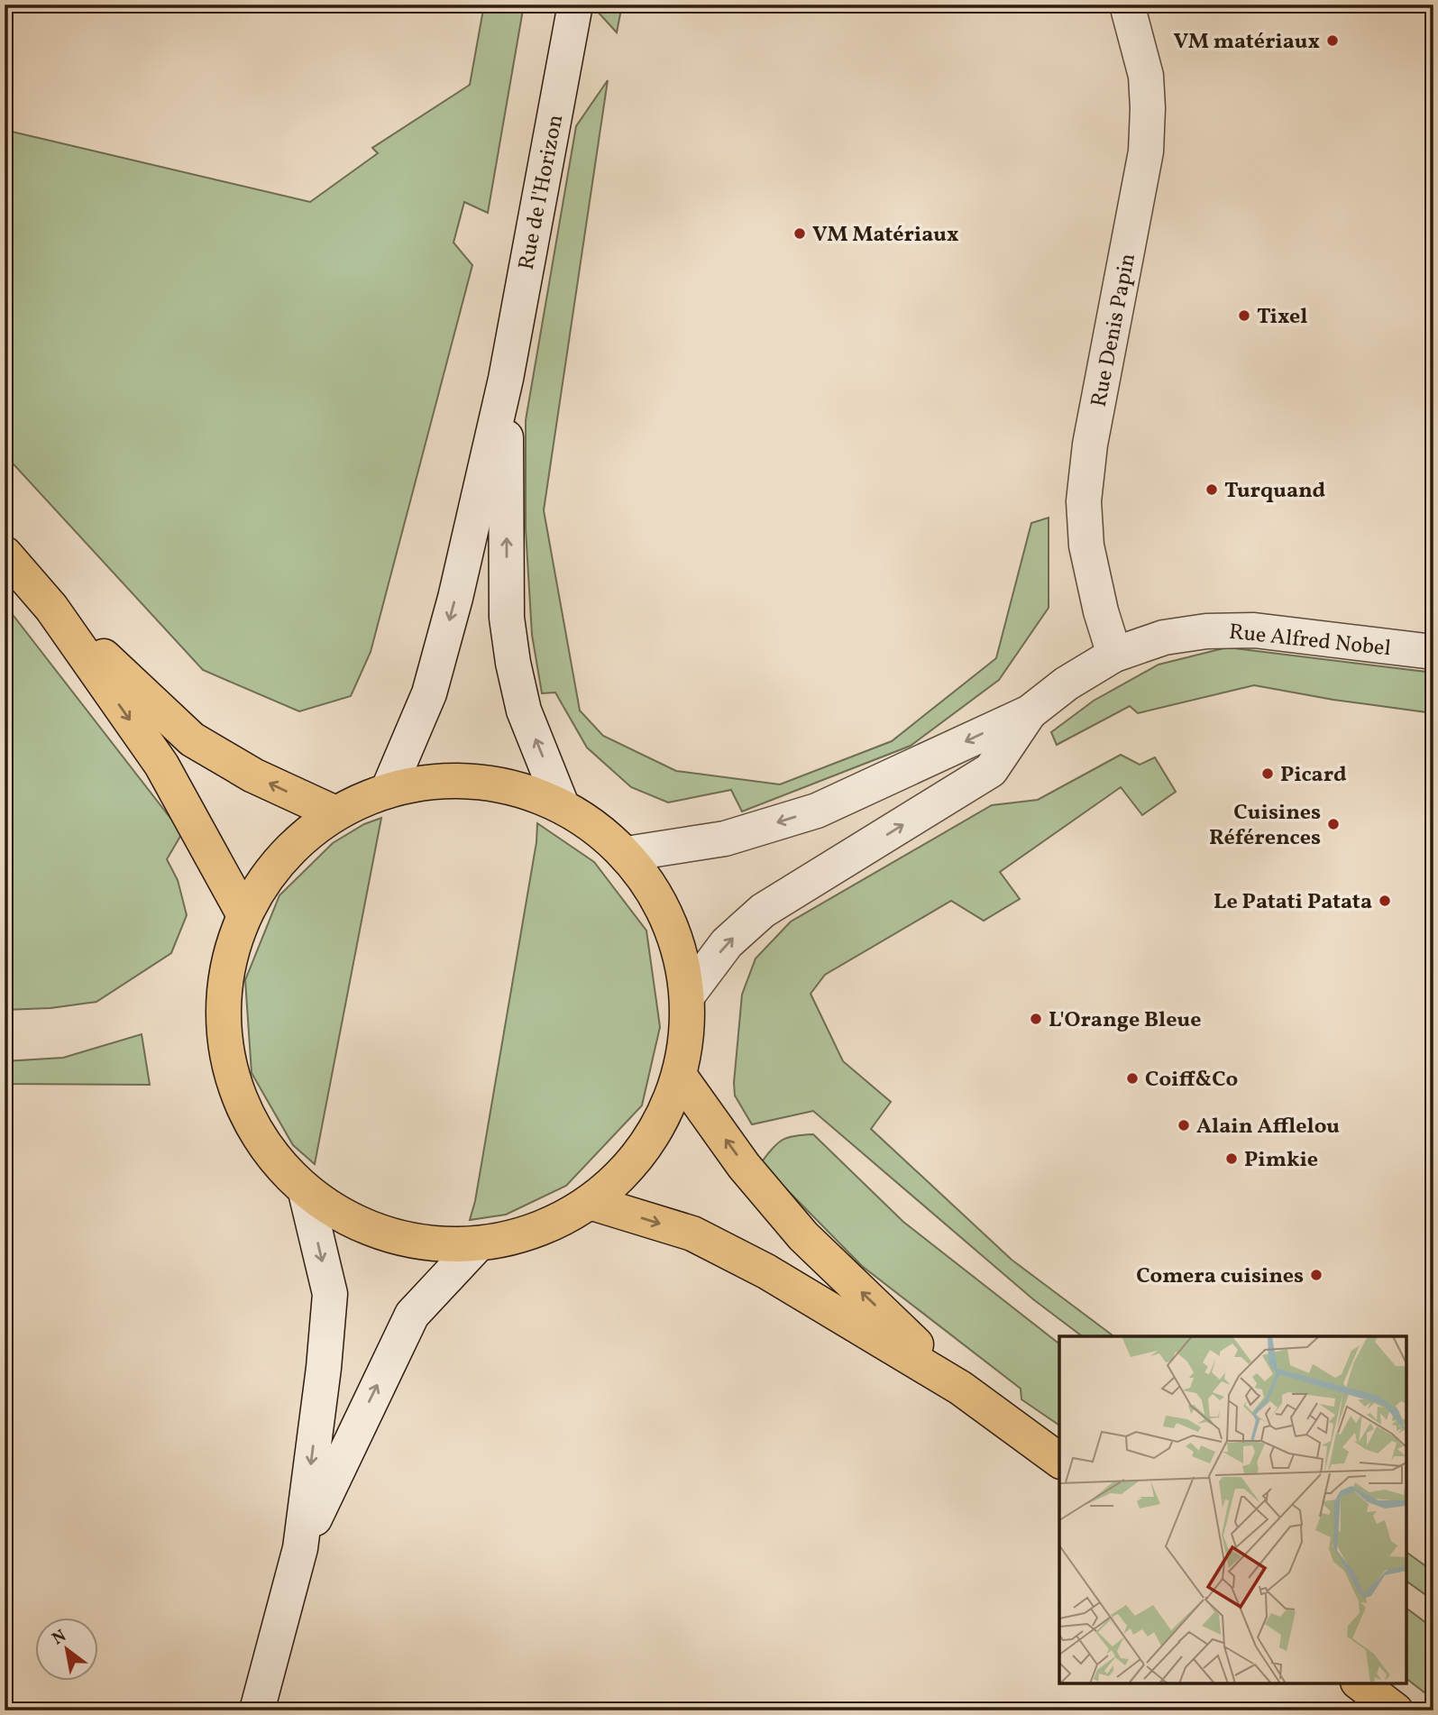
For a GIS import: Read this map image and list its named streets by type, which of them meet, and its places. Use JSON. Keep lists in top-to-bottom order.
{
  "streets": {
    "street": ["Rue de l'Horizon", "Rue Denis Papin", "Rue Alfred Nobel"]
  },
  "crossings": [
    ["Rue Denis Papin", "Rue Alfred Nobel"]
  ],
  "places": [
    "VM matériaux",
    "VM Matériaux",
    "Tixel",
    "Turquand",
    "Picard",
    "Cuisines Références",
    "Le Patati Patata",
    "L'Orange Bleue",
    "Coiff&Co",
    "Alain Afflelou",
    "Pimkie",
    "Comera cuisines"
  ],
  "north": "top left"
}
